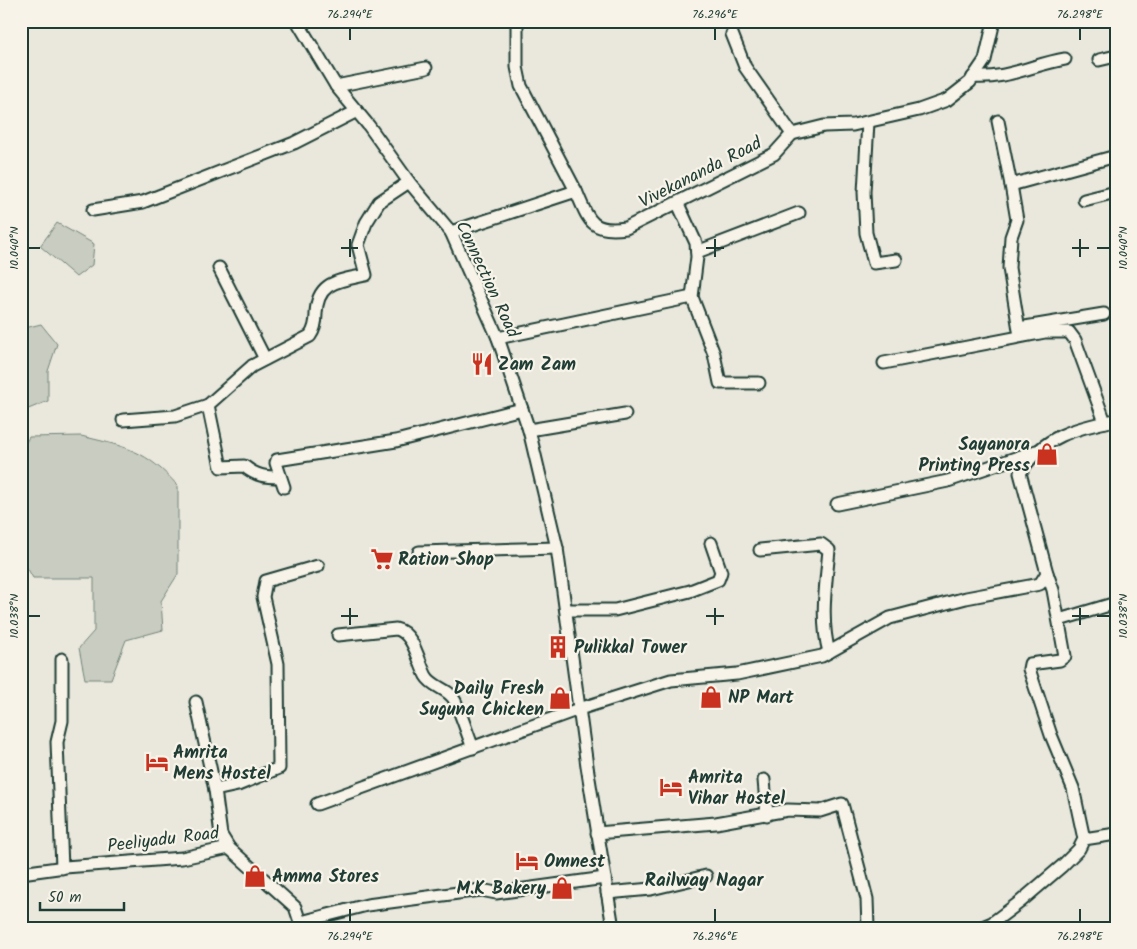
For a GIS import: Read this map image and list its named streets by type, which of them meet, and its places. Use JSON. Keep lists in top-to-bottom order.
{
  "streets": {
    "street": ["Vivekananda Road", "Connection Road", "Peeliyadu Road"]
  },
  "districts": ["Railway Nagar"],
  "places": {
    "restaurant": ["Zam Zam"],
    "shop": [
      "Sayanora Printing Press",
      "NP Mart",
      "Daily Fresh Suguna Chicken",
      "Amma Stores",
      "M.K Bakery"
    ],
    "supermarket": ["Ration Shop"],
    "building": ["Pulikkal Tower"],
    "hotel": ["Amrita Mens Hostel", "Amrita Vihar Hostel", "Omnest"]
  },
  "scale_bar": "50 m",
  "coordinates": [
    "76.294°E",
    "76.296°E",
    "76.298°E",
    "10.040°N",
    "10.038°N"
  ]
}
